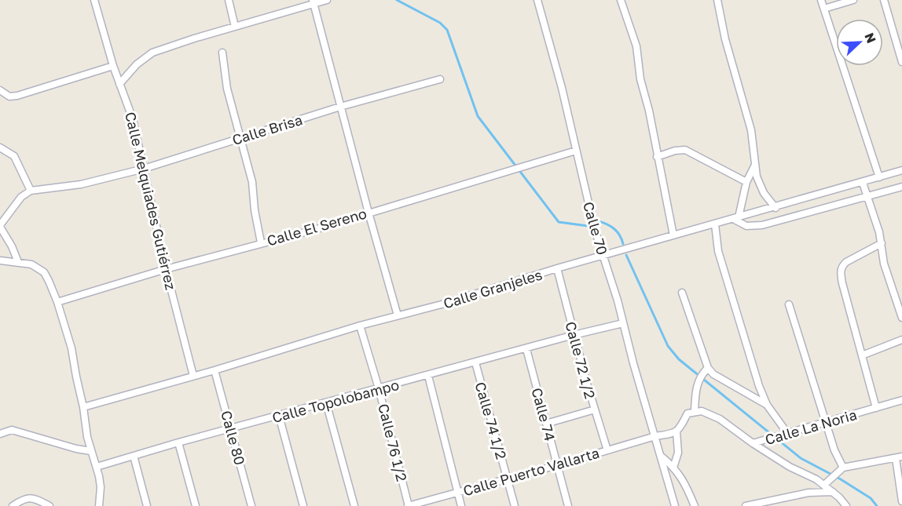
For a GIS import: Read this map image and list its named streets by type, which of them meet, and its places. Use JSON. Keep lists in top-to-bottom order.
{
  "streets": {
    "street": [
      "Calle Brisa",
      "Calle Melquiades Gutiérrez",
      "Calle El Sereno",
      "Calle 70",
      "Calle Granjeles",
      "Calle 72 1/2",
      "Calle Topolobampo",
      "Calle 74",
      "Calle 74 1/2",
      "Calle La Noria",
      "Calle 80",
      "Calle 76 1/2",
      "Calle Puerto Vallarta"
    ]
  },
  "crossings": [
    ["Calle Brisa", "Calle Melquiades Gutiérrez"],
    ["Calle Melquiades Gutiérrez", "Calle El Sereno"],
    ["Calle Melquiades Gutiérrez", "Calle Granjeles"],
    ["Calle El Sereno", "Calle 70"],
    ["Calle 70", "Calle Granjeles"],
    ["Calle 70", "Calle Topolobampo"],
    ["Calle 70", "Calle Puerto Vallarta"],
    ["Calle Granjeles", "Calle 72 1/2"],
    ["Calle Granjeles", "Calle 80"],
    ["Calle Granjeles", "Calle 76 1/2"],
    ["Calle 72 1/2", "Calle Topolobampo"],
    ["Calle 72 1/2", "Calle Puerto Vallarta"],
    ["Calle Topolobampo", "Calle 74"],
    ["Calle Topolobampo", "Calle 74 1/2"],
    ["Calle Topolobampo", "Calle 80"],
    ["Calle Topolobampo", "Calle 76 1/2"],
    ["Calle 74", "Calle Puerto Vallarta"],
    ["Calle 74 1/2", "Calle Puerto Vallarta"],
    ["Calle 76 1/2", "Calle Puerto Vallarta"]
  ],
  "north": "top right"
}
